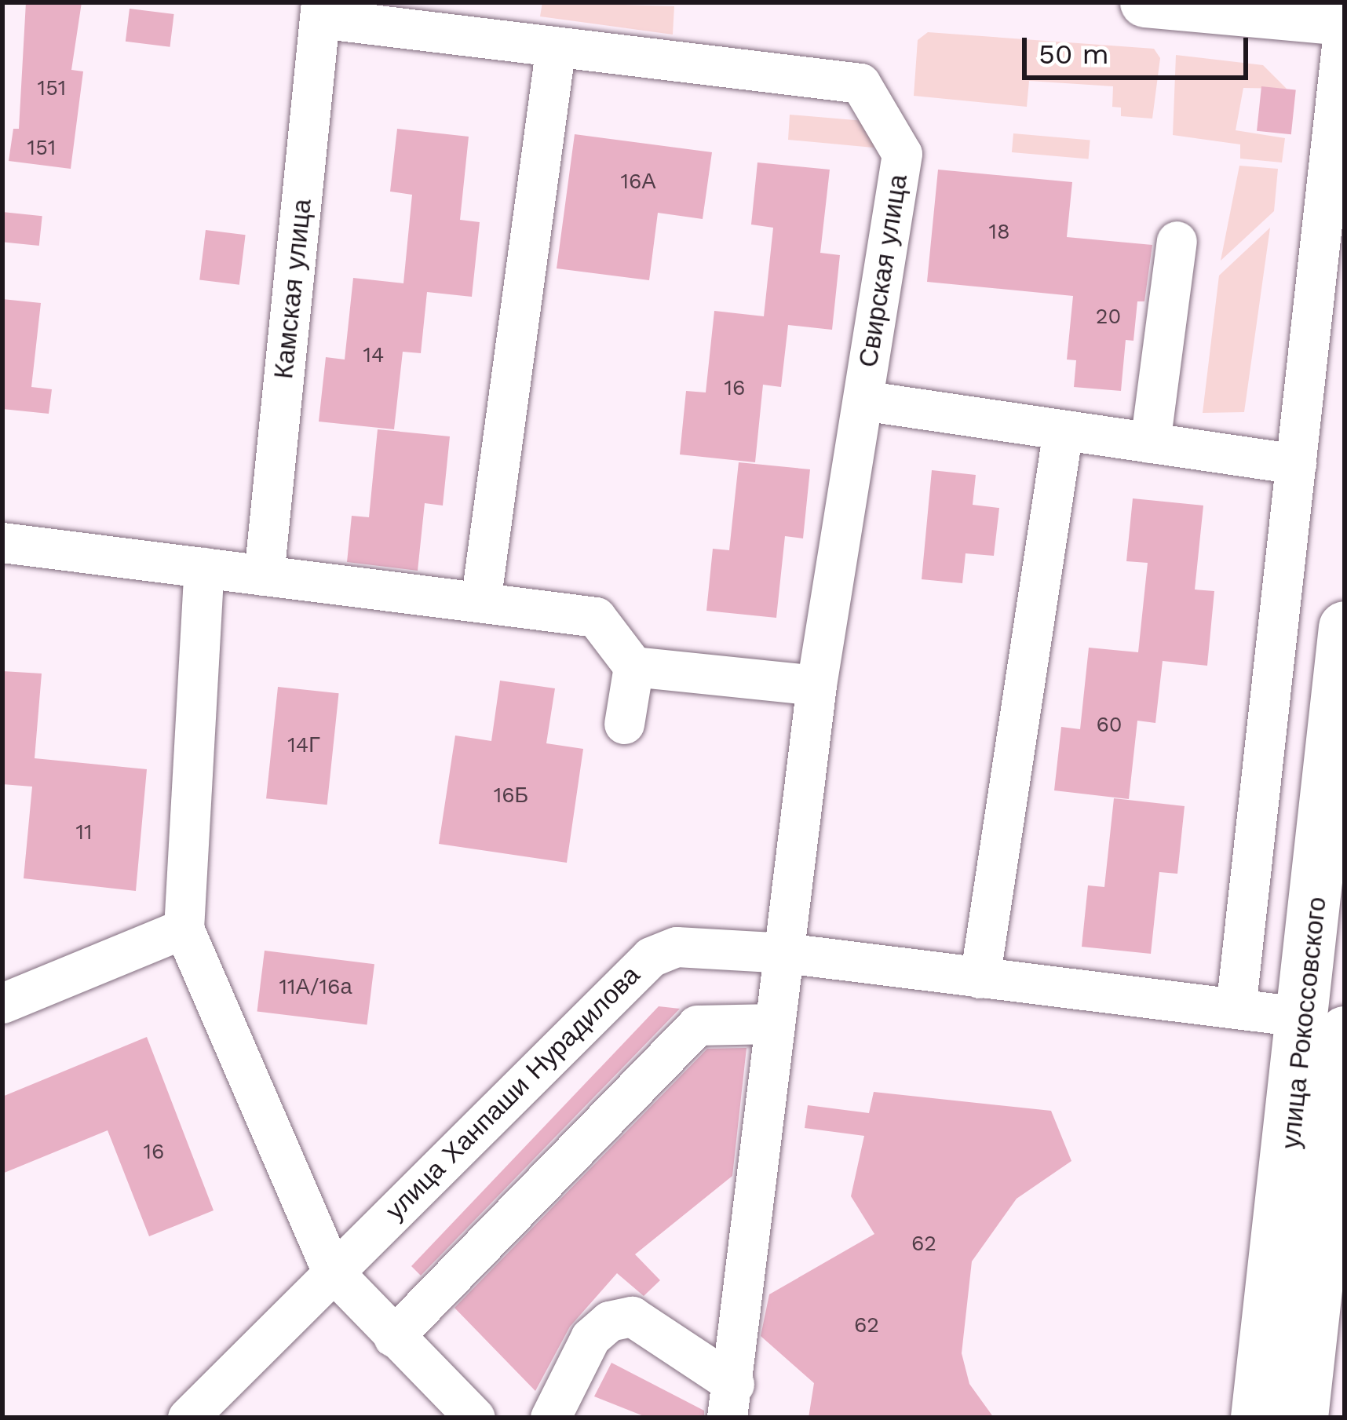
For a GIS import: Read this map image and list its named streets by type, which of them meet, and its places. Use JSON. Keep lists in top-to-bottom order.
{
  "streets": {
    "highway": ["улица Рокоссовского"],
    "street": ["Свирская улица", "Камская улица", "улица Ханпаши Нурадилова"]
  },
  "crossings": [
    ["Свирская улица", "Камская улица"],
    ["Свирская улица", "улица Ханпаши Нурадилова"],
    ["улица Рокоссовского", "улица Ханпаши Нурадилова"]
  ],
  "house_numbers": [
    "151",
    "151",
    "16А",
    "18",
    "20",
    "14",
    "16",
    "60",
    "14Г",
    "16Б",
    "11",
    "11А/16а",
    "16",
    "62",
    "62"
  ],
  "scale_bar": "50 m"
}
